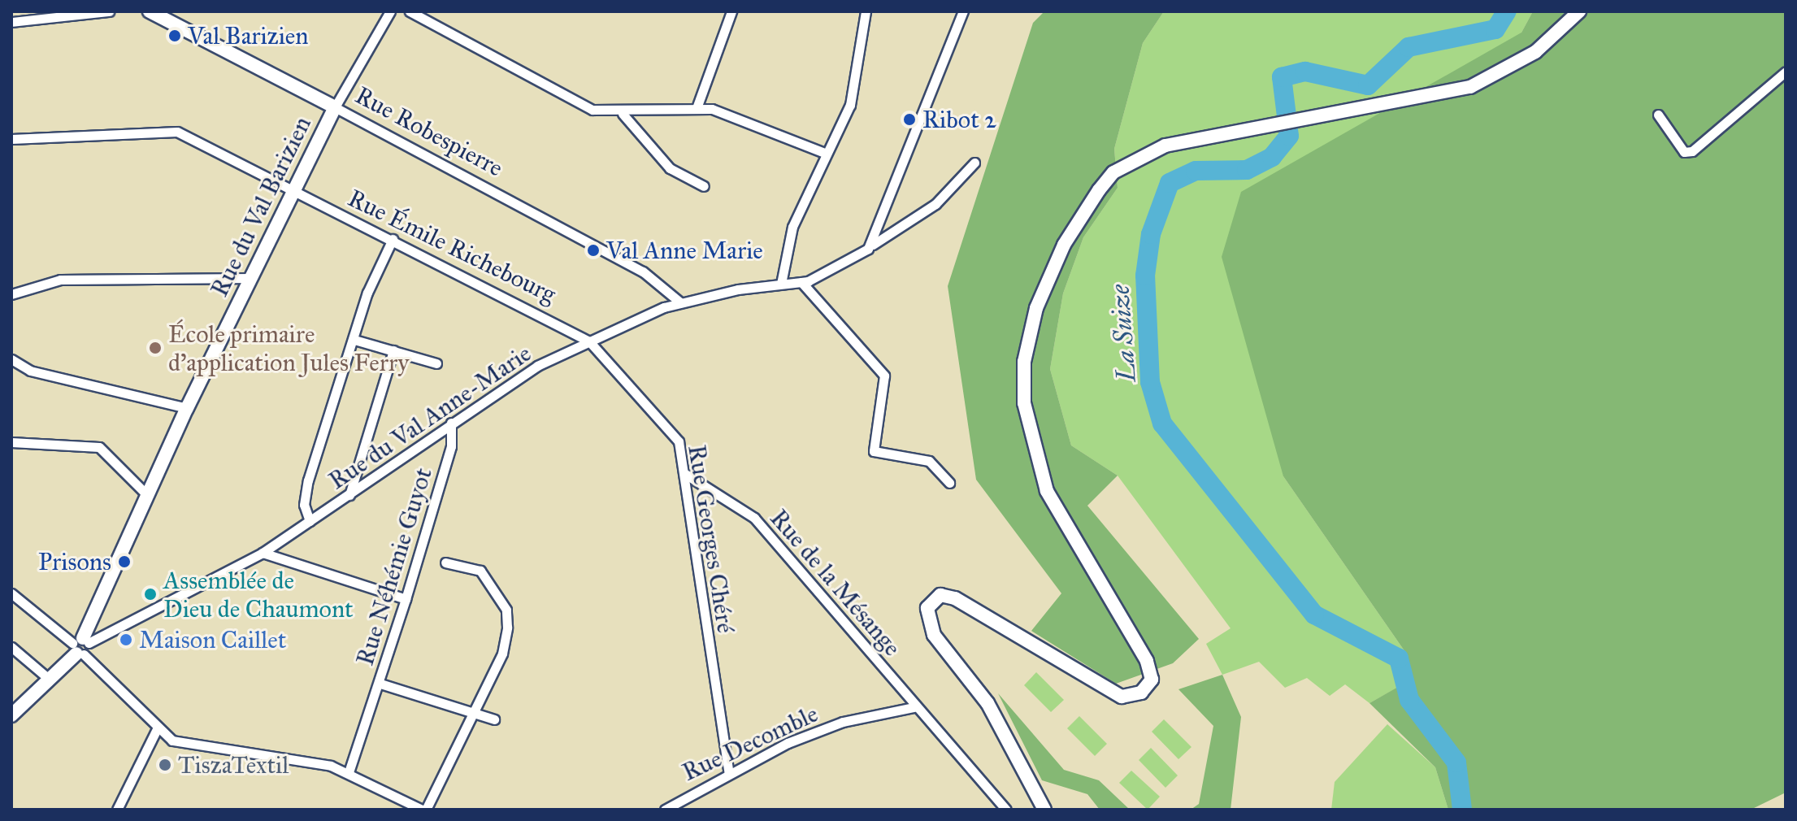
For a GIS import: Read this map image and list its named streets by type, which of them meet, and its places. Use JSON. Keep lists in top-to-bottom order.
{
  "streets": {
    "main road": ["Rue Robespierre", "Rue du Val Barizien"],
    "street": [
      "Rue Émile Richebourg",
      "Rue du Val Anne-Marie",
      "Rue Georges Chéré",
      "Rue Néhémie Guyot",
      "Rue de la Mésange",
      "Rue Decomble"
    ]
  },
  "crossings": [
    ["Rue Robespierre", "Rue du Val Barizien"],
    ["Rue Robespierre", "Rue du Val Anne-Marie"],
    ["Rue du Val Barizien", "Rue Émile Richebourg"],
    ["Rue du Val Barizien", "Rue du Val Anne-Marie"],
    ["Rue Émile Richebourg", "Rue du Val Anne-Marie"],
    ["Rue Émile Richebourg", "Rue Georges Chéré"],
    ["Rue du Val Anne-Marie", "Rue Georges Chéré"],
    ["Rue du Val Anne-Marie", "Rue Néhémie Guyot"],
    ["Rue Georges Chéré", "Rue de la Mésange"],
    ["Rue Georges Chéré", "Rue Decomble"],
    ["Rue de la Mésange", "Rue Decomble"]
  ],
  "water": ["La Suize"],
  "places": [
    "Val Barizien",
    "Ribot 2",
    "Val Anne Marie",
    "École primaire d'application Jules Ferry",
    "Prisons",
    "Assemblée de Dieu de Chaumont",
    "Maison Caillet",
    "TiszaTextil"
  ]
}
